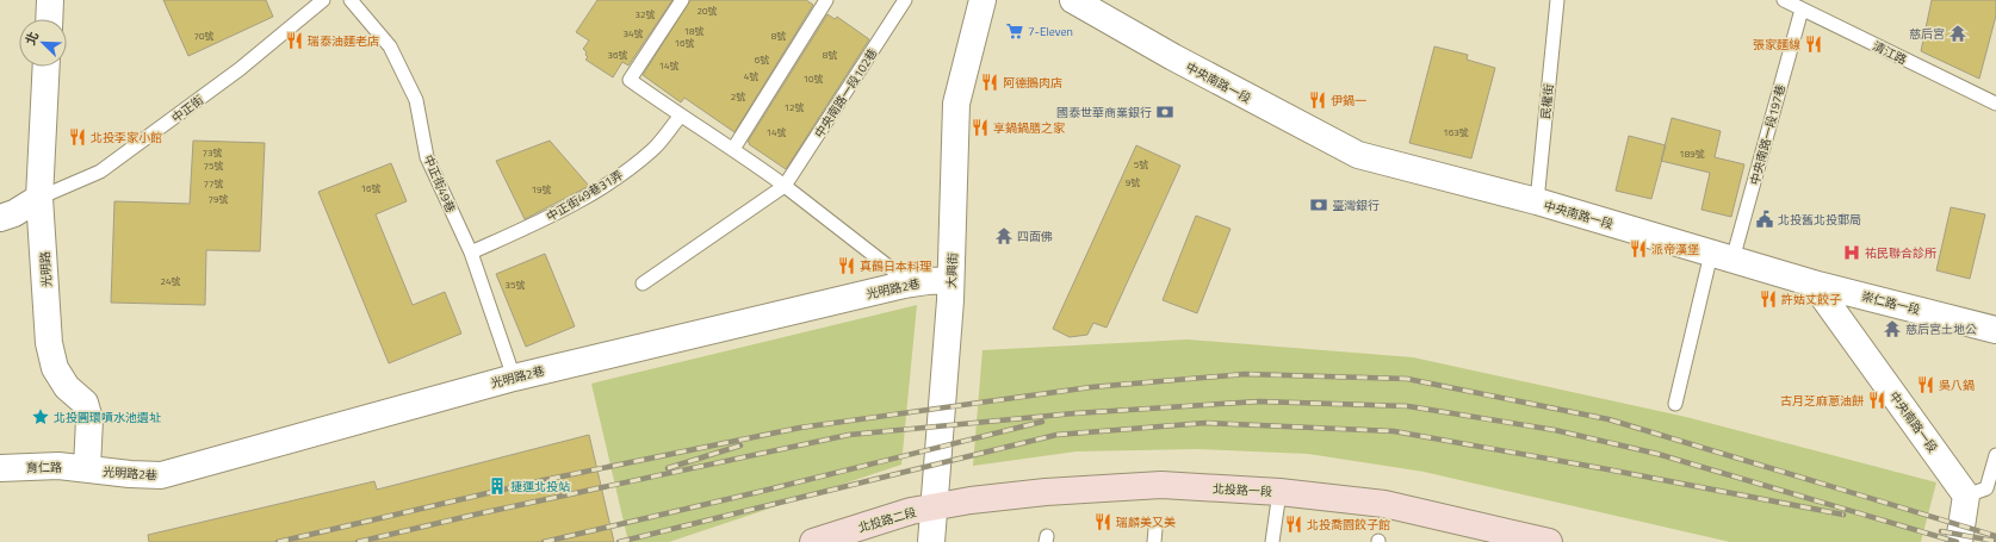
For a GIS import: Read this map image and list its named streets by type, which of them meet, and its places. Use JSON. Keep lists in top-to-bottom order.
{
  "streets": {
    "street": [
      "中央南路一段",
      "光明路",
      "大興街",
      "光明路2巷",
      "崇仁路一段",
      "育仁路",
      "北投路一段",
      "北投路二段"
    ],
    "lane": [
      "清江路",
      "中央南路一段102巷",
      "民權街",
      "中正街",
      "中央南路一段197巷",
      "中正街49巷",
      "中正街49巷31弄"
    ]
  },
  "crossings": [
    ["清江路", "中央南路一段197巷"],
    ["中央南路一段", "民權街"],
    ["中央南路一段", "中央南路一段197巷"],
    ["中央南路一段", "崇仁路一段"],
    ["中正街", "光明路"],
    ["中正街49巷", "中正街49巷31弄"],
    ["中正街49巷", "光明路2巷"],
    ["光明路", "光明路2巷"],
    ["光明路", "育仁路"],
    ["大興街", "光明路2巷"],
    ["大興街", "北投路一段"],
    ["大興街", "北投路二段"],
    ["光明路2巷", "育仁路"],
    ["北投路一段", "北投路二段"]
  ],
  "places": {
    "supermarket": ["7-Eleven"],
    "temple": ["慈后宮", "四面佛", "慈后宮土地公"],
    "restaurant": [
      "瑞泰油麵老店",
      "張家麵線",
      "阿德鵝肉店",
      "伊鍋一",
      "享鍋鍋膳之家",
      "北投李家小館",
      "派帝漢堡",
      "真鶴日本料理",
      "許姑丈餃子",
      "吳八鍋",
      "古月芝麻蔥油餅",
      "瑞麟美又美",
      "北投喬園餃子館"
    ],
    "bank": ["國泰世華商業銀行", "臺灣銀行"],
    "public building": ["北投舊北投郵局"],
    "hospital": ["祐民聯合診所"],
    "place": ["北投圓環噴水池遺址"],
    "building": ["捷運北投站"]
  },
  "house_numbers": [
    "20號",
    "32號",
    "18號",
    "34號",
    "70號",
    "8號",
    "16號",
    "36號",
    "8號",
    "6號",
    "14號",
    "4號",
    "10號",
    "2號",
    "12號",
    "14號",
    "163號",
    "73號",
    "189號",
    "5號",
    "75號",
    "9號",
    "77號",
    "16號",
    "19號",
    "79號",
    "24號",
    "35號"
  ],
  "north": "top left"
}
